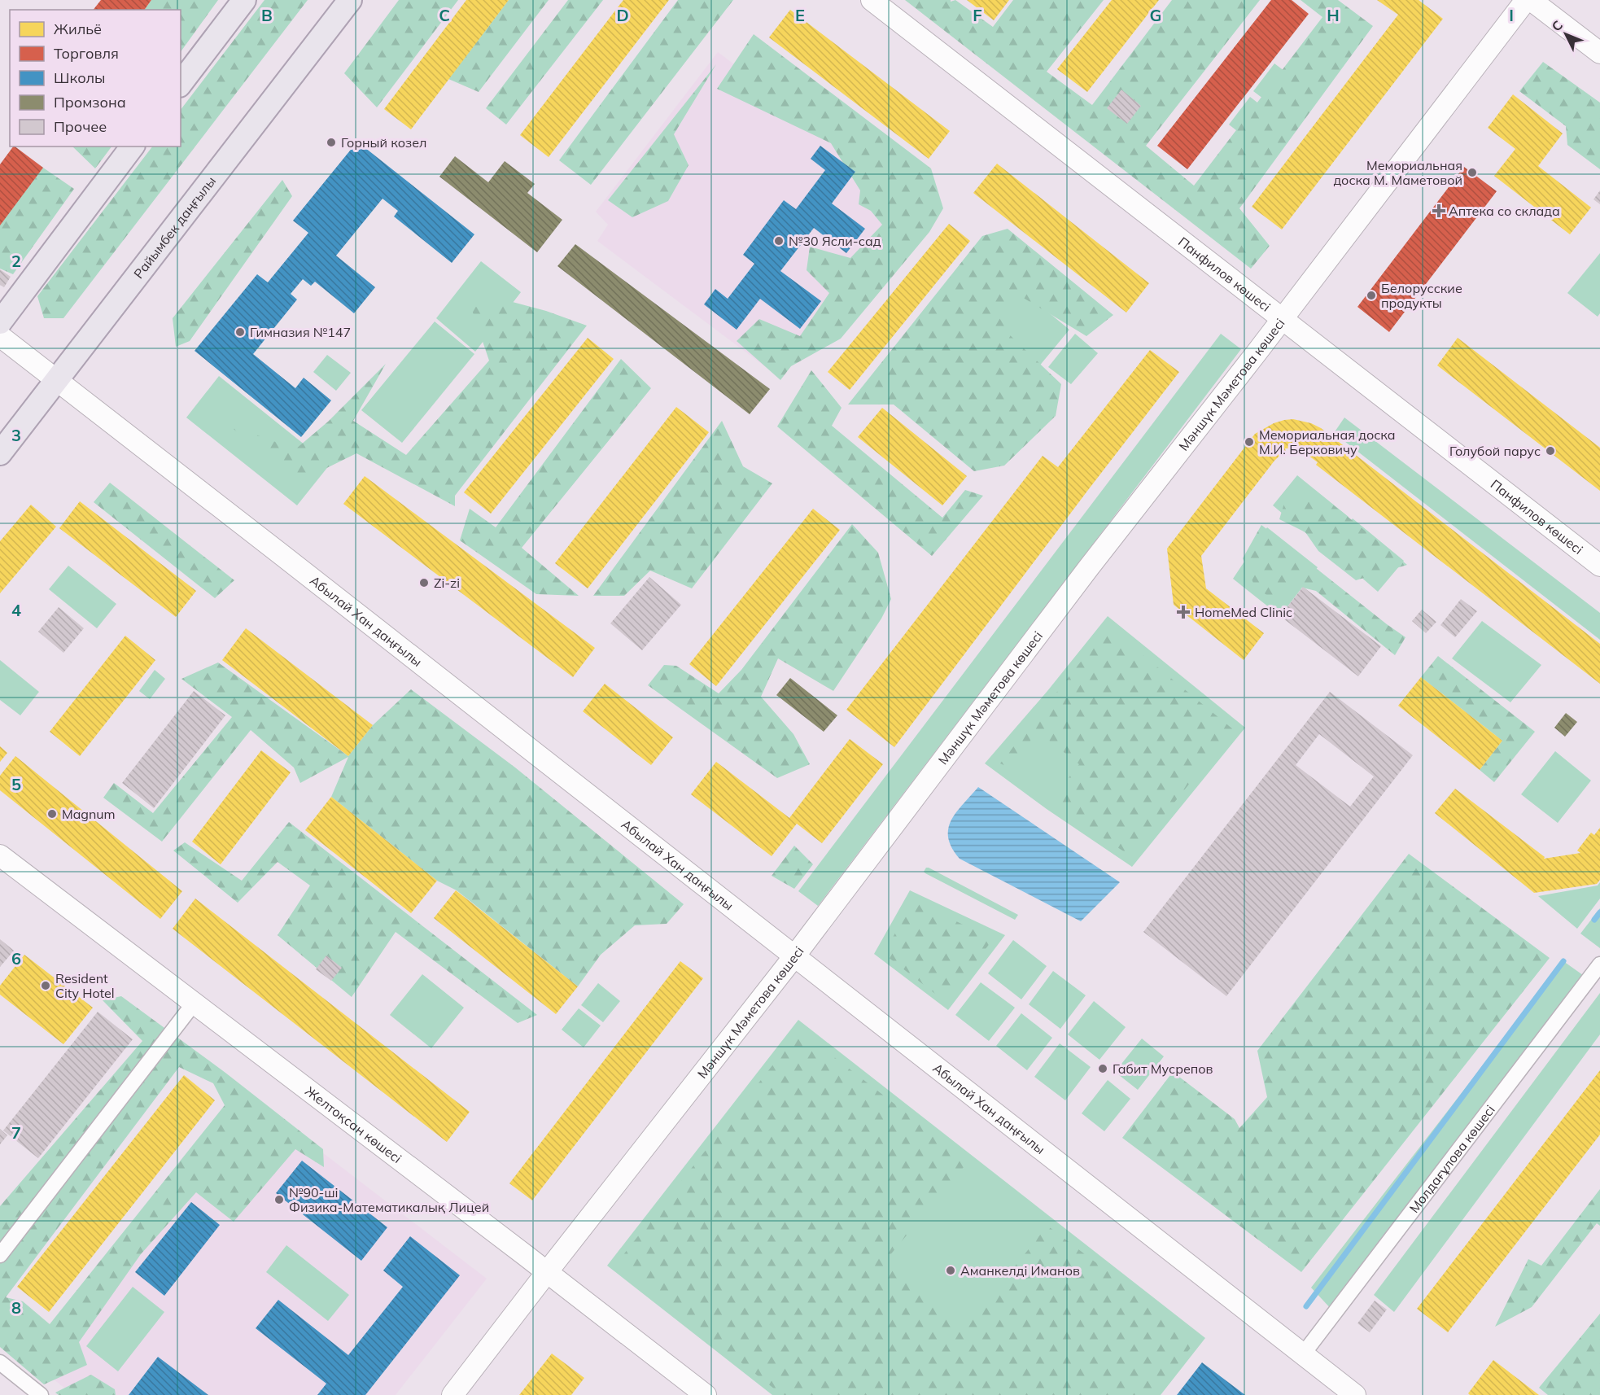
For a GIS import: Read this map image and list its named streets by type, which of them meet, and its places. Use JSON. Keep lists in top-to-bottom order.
{
  "streets": {
    "main road": ["Райымбек даңғылы"],
    "street": [
      "Панфилов көшесі",
      "Мәншүк Мәметова көшесі",
      "Абылай Хан даңғылы",
      "Желтоқсан көшесі",
      "Молдағұлова көшесі"
    ]
  },
  "crossings": [
    ["Райымбек даңғылы", "Абылай Хан даңғылы"],
    ["Панфилов көшесі", "Мәншүк Мәметова көшесі"],
    ["Мәншүк Мәметова көшесі", "Абылай Хан даңғылы"],
    ["Мәншүк Мәметова көшесі", "Желтоқсан көшесі"],
    ["Абылай Хан даңғылы", "Молдағұлова көшесі"]
  ],
  "places": {
    "other": [
      "Горный козел",
      "Мемориальная доска М. Маметовой",
      "№30 Ясли-сад",
      "Белорусские продукты",
      "Гимназия №147",
      "Мемориальная доска М.И. Берковичу",
      "Голубой парус",
      "Zi-zi",
      "Magnum",
      "Resident City Hotel",
      "Габит Мусрепов",
      "№90-ші Физика-Математикалық Лицей",
      "Аманкелді Иманов"
    ],
    "health": ["Аптека со склада", "HomeMed Clinic"]
  },
  "legend": [
    "Жильё",
    "Торговля",
    "Школы",
    "Промзона",
    "Прочее"
  ],
  "north": "top left",
  "grid": {
    "columns": [
      "B",
      "C",
      "D",
      "E",
      "F",
      "G",
      "H",
      "I"
    ],
    "rows": [
      "2",
      "3",
      "4",
      "5",
      "6",
      "7",
      "8"
    ]
  }
}
